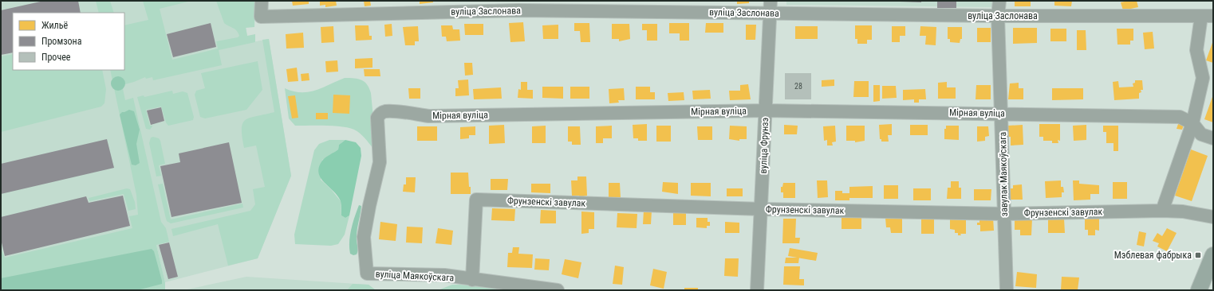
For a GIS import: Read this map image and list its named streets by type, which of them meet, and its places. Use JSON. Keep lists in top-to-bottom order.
{
  "streets": {
    "street": [
      "вуліца Заслонава",
      "Мірная вуліца",
      "вуліца Фрунзэ",
      "завулак Маякоўскага",
      "Фрунзенскі завулак",
      "вуліца Маякоўскага"
    ]
  },
  "crossings": [
    ["вуліца Заслонава", "вуліца Фрунзэ"],
    ["вуліца Заслонава", "завулак Маякоўскага"],
    ["Мірная вуліца", "вуліца Фрунзэ"],
    ["Мірная вуліца", "завулак Маякоўскага"],
    ["Мірная вуліца", "вуліца Маякоўскага"],
    ["вуліца Фрунзэ", "Фрунзенскі завулак"],
    ["завулак Маякоўскага", "Фрунзенскі завулак"],
    ["Фрунзенскі завулак", "вуліца Маякоўскага"]
  ],
  "places": {
    "transit": ["Мэблевая фабрыка"]
  },
  "house_numbers": ["28"],
  "legend": ["Жильё", "Промзона", "Прочее"]
}
